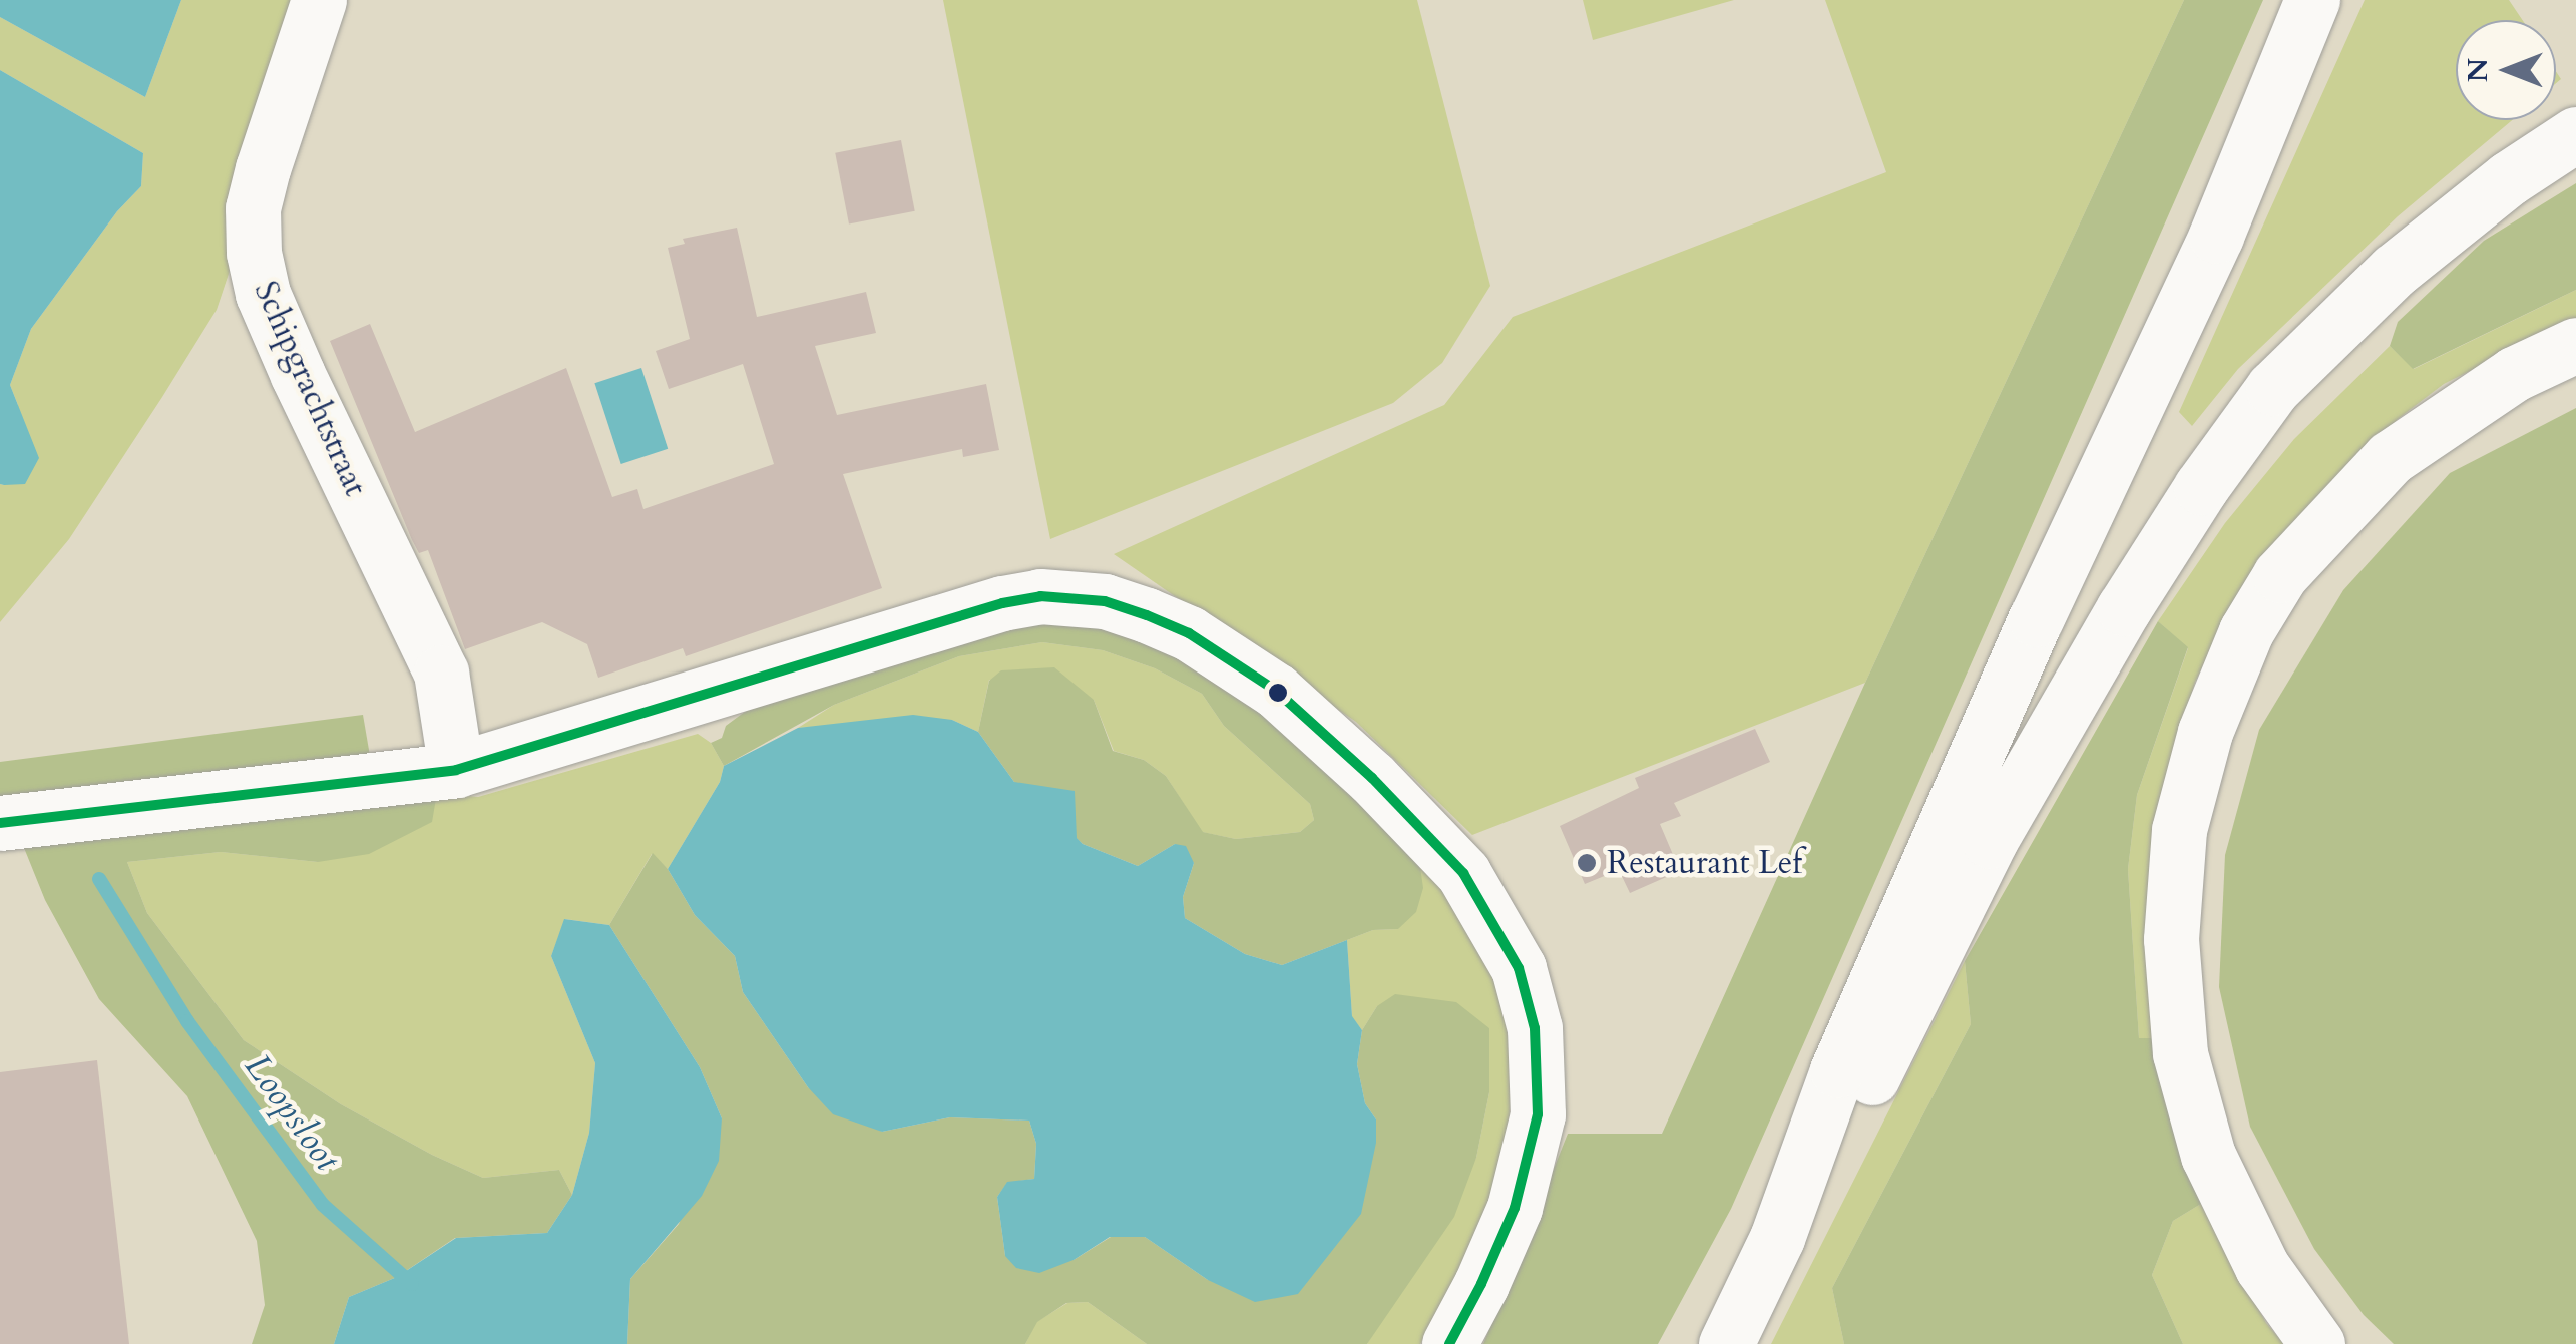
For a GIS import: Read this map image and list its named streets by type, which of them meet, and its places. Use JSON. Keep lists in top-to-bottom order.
{
  "streets": {
    "main road": ["Schipgrachtstraat"]
  },
  "water": ["Loopsloot"],
  "places": ["Restaurant Lef"],
  "north": "left"
}
